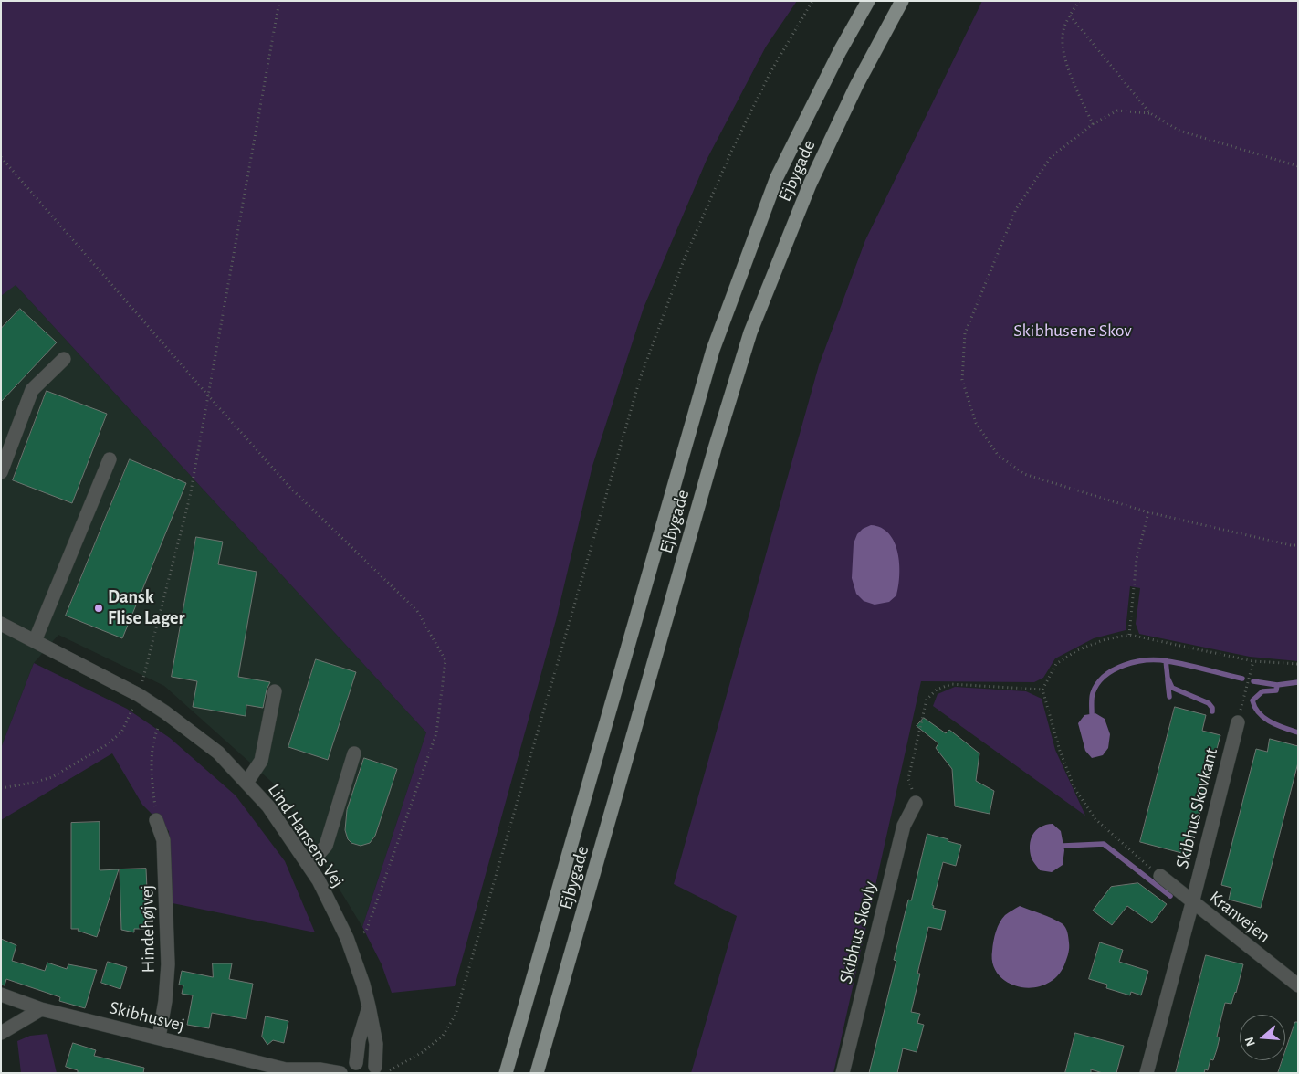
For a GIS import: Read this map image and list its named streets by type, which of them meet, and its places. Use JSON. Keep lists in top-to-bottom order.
{
  "streets": {
    "main road": ["Ejbygade"],
    "street": [
      "Skibhus Skovkant",
      "Lind Hansens Vej",
      "Kranvejen",
      "Hindehøjvej",
      "Skibhus Skovly",
      "Skibhusvej"
    ]
  },
  "crossings": [
    ["Skibhus Skovkant", "Kranvejen"],
    ["Hindehøjvej", "Skibhusvej"]
  ],
  "parks": ["Skibhusene Skov"],
  "places": ["Dansk Flise Lager"],
  "north": "left"
}
